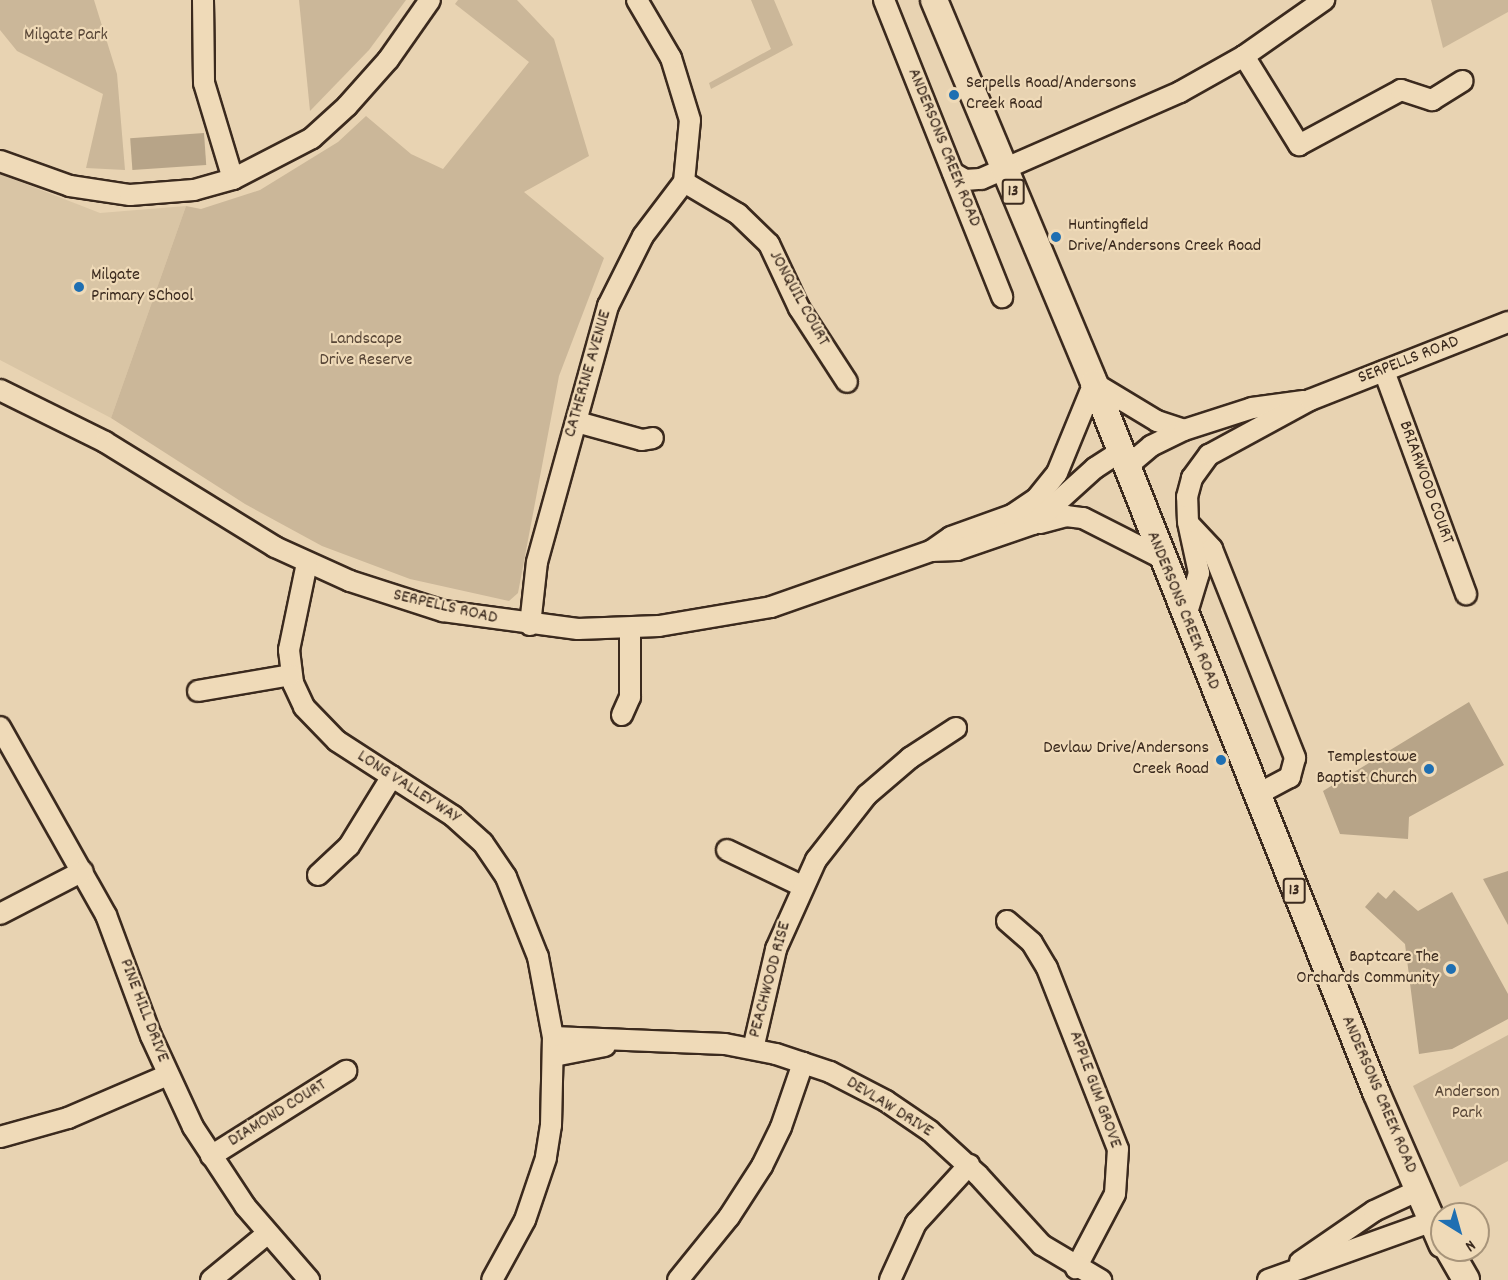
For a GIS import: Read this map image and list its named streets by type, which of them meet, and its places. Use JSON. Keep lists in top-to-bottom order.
{
  "streets": {
    "main road": ["ANDERSONS CREEK ROAD", "13"],
    "street": [
      "JONQUIL COURT",
      "SERPELLS ROAD",
      "CATHERINE AVENUE",
      "BRIARWOOD COURT",
      "LONG VALLEY WAY",
      "PEACHWOOD RISE",
      "PINE HILL DRIVE",
      "APPLE GUM GROVE",
      "DEVLAW DRIVE",
      "DIAMOND COURT"
    ]
  },
  "crossings": [
    ["ANDERSONS CREEK ROAD", "SERPELLS ROAD"],
    ["JONQUIL COURT", "CATHERINE AVENUE"],
    ["SERPELLS ROAD", "CATHERINE AVENUE"],
    ["SERPELLS ROAD", "BRIARWOOD COURT"],
    ["SERPELLS ROAD", "LONG VALLEY WAY"],
    ["LONG VALLEY WAY", "DEVLAW DRIVE"],
    ["PEACHWOOD RISE", "DEVLAW DRIVE"],
    ["PINE HILL DRIVE", "DIAMOND COURT"],
    ["APPLE GUM GROVE", "DEVLAW DRIVE"]
  ],
  "parks": ["Milgate Park", "Landscape Drive Reserve", "Anderson Park"],
  "places": [
    "Serpells Road/Andersons Creek Road",
    "Huntingfield Drive/Andersons Creek Road",
    "Milgate Primary SChool",
    "Devlaw Drive/Andersons Creek Road",
    "Templestowe Baptist Church",
    "Baptcare The Orchards Community"
  ],
  "north": "bottom right"
}
